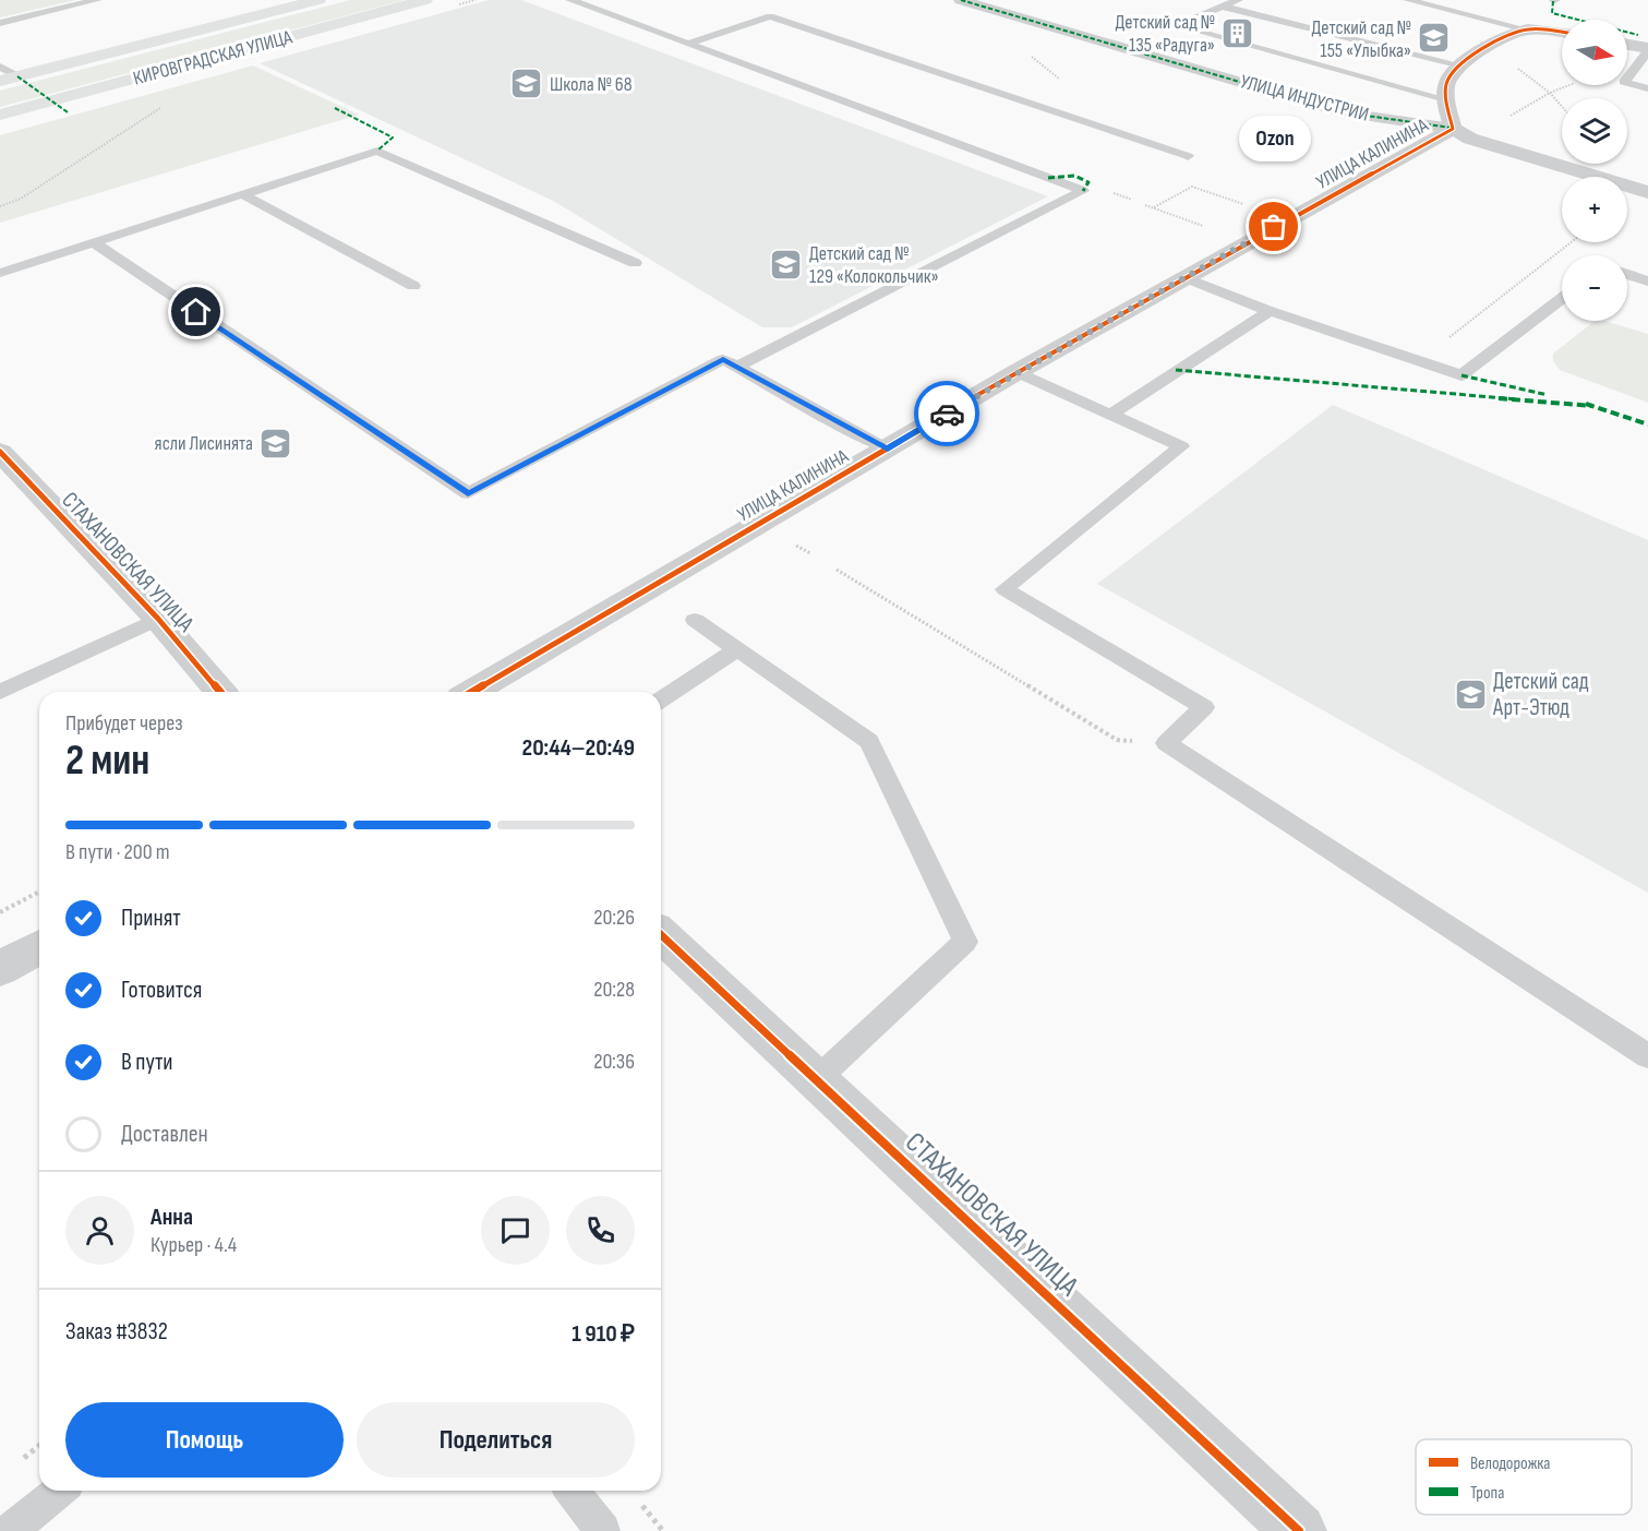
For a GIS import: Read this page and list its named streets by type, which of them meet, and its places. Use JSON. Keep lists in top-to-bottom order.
{
  "streets": {
    "main road": ["КИРОВГРАДСКАЯ УЛИЦА"],
    "street": ["УЛИЦА ИНДУСТРИИ", "УЛИЦА КАЛИНИНА", "СТАХАНОВСКАЯ УЛИЦА"]
  },
  "crossings": [
    ["УЛИЦА ИНДУСТРИИ", "УЛИЦА КАЛИНИНА"]
  ],
  "places": {
    "building": ["Детский сад № 135 «Радуга»"],
    "school or university": [
      "Детский сад № 155 «Улыбка»",
      "Школа № 68",
      "Детский сад № 129 «Колокольчик»",
      "ясли Лисинята",
      "Детский сад Арт-Этюд"
    ],
    "other": ["Ozon"]
  },
  "legend": ["Велодорожка", "Тропа"],
  "north": "right",
  "page": {
    "map_buttons": ["+", "−"],
    "bubble": "Ozon",
    "heading": ["2 мин", "Прибудет через", "20:44–20:49"],
    "panel": [
      "Анна",
      "Курьер · 4.4",
      "Заказ #3832",
      "1 910 ₽"
    ],
    "bar": "В пути · 200 m",
    "list": [
      ["Принят", "20:26"],
      ["Готовится", "20:28"],
      ["В пути", "20:36"],
      "Доставлен"
    ],
    "buttons": ["Помощь", "Поделиться"]
  }
}
